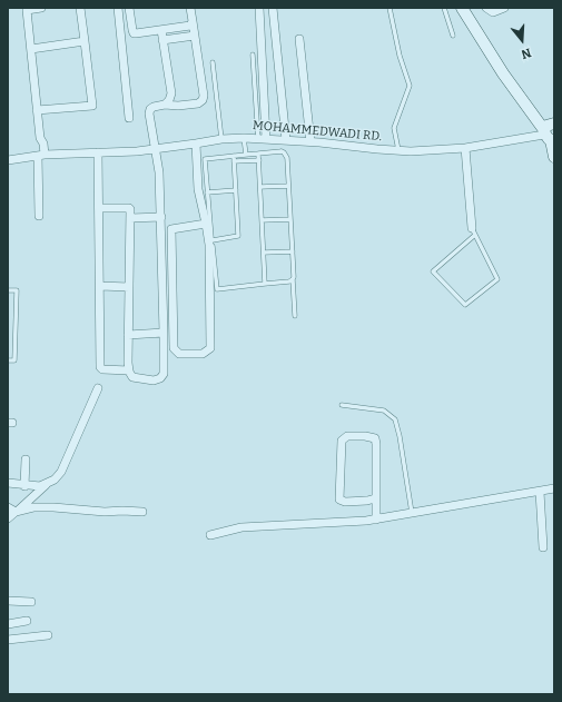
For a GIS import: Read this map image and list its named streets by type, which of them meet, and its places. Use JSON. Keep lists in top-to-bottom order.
{
  "streets": {
    "street": ["MOHAMMEDWADI RD."]
  },
  "north": "bottom"
}
